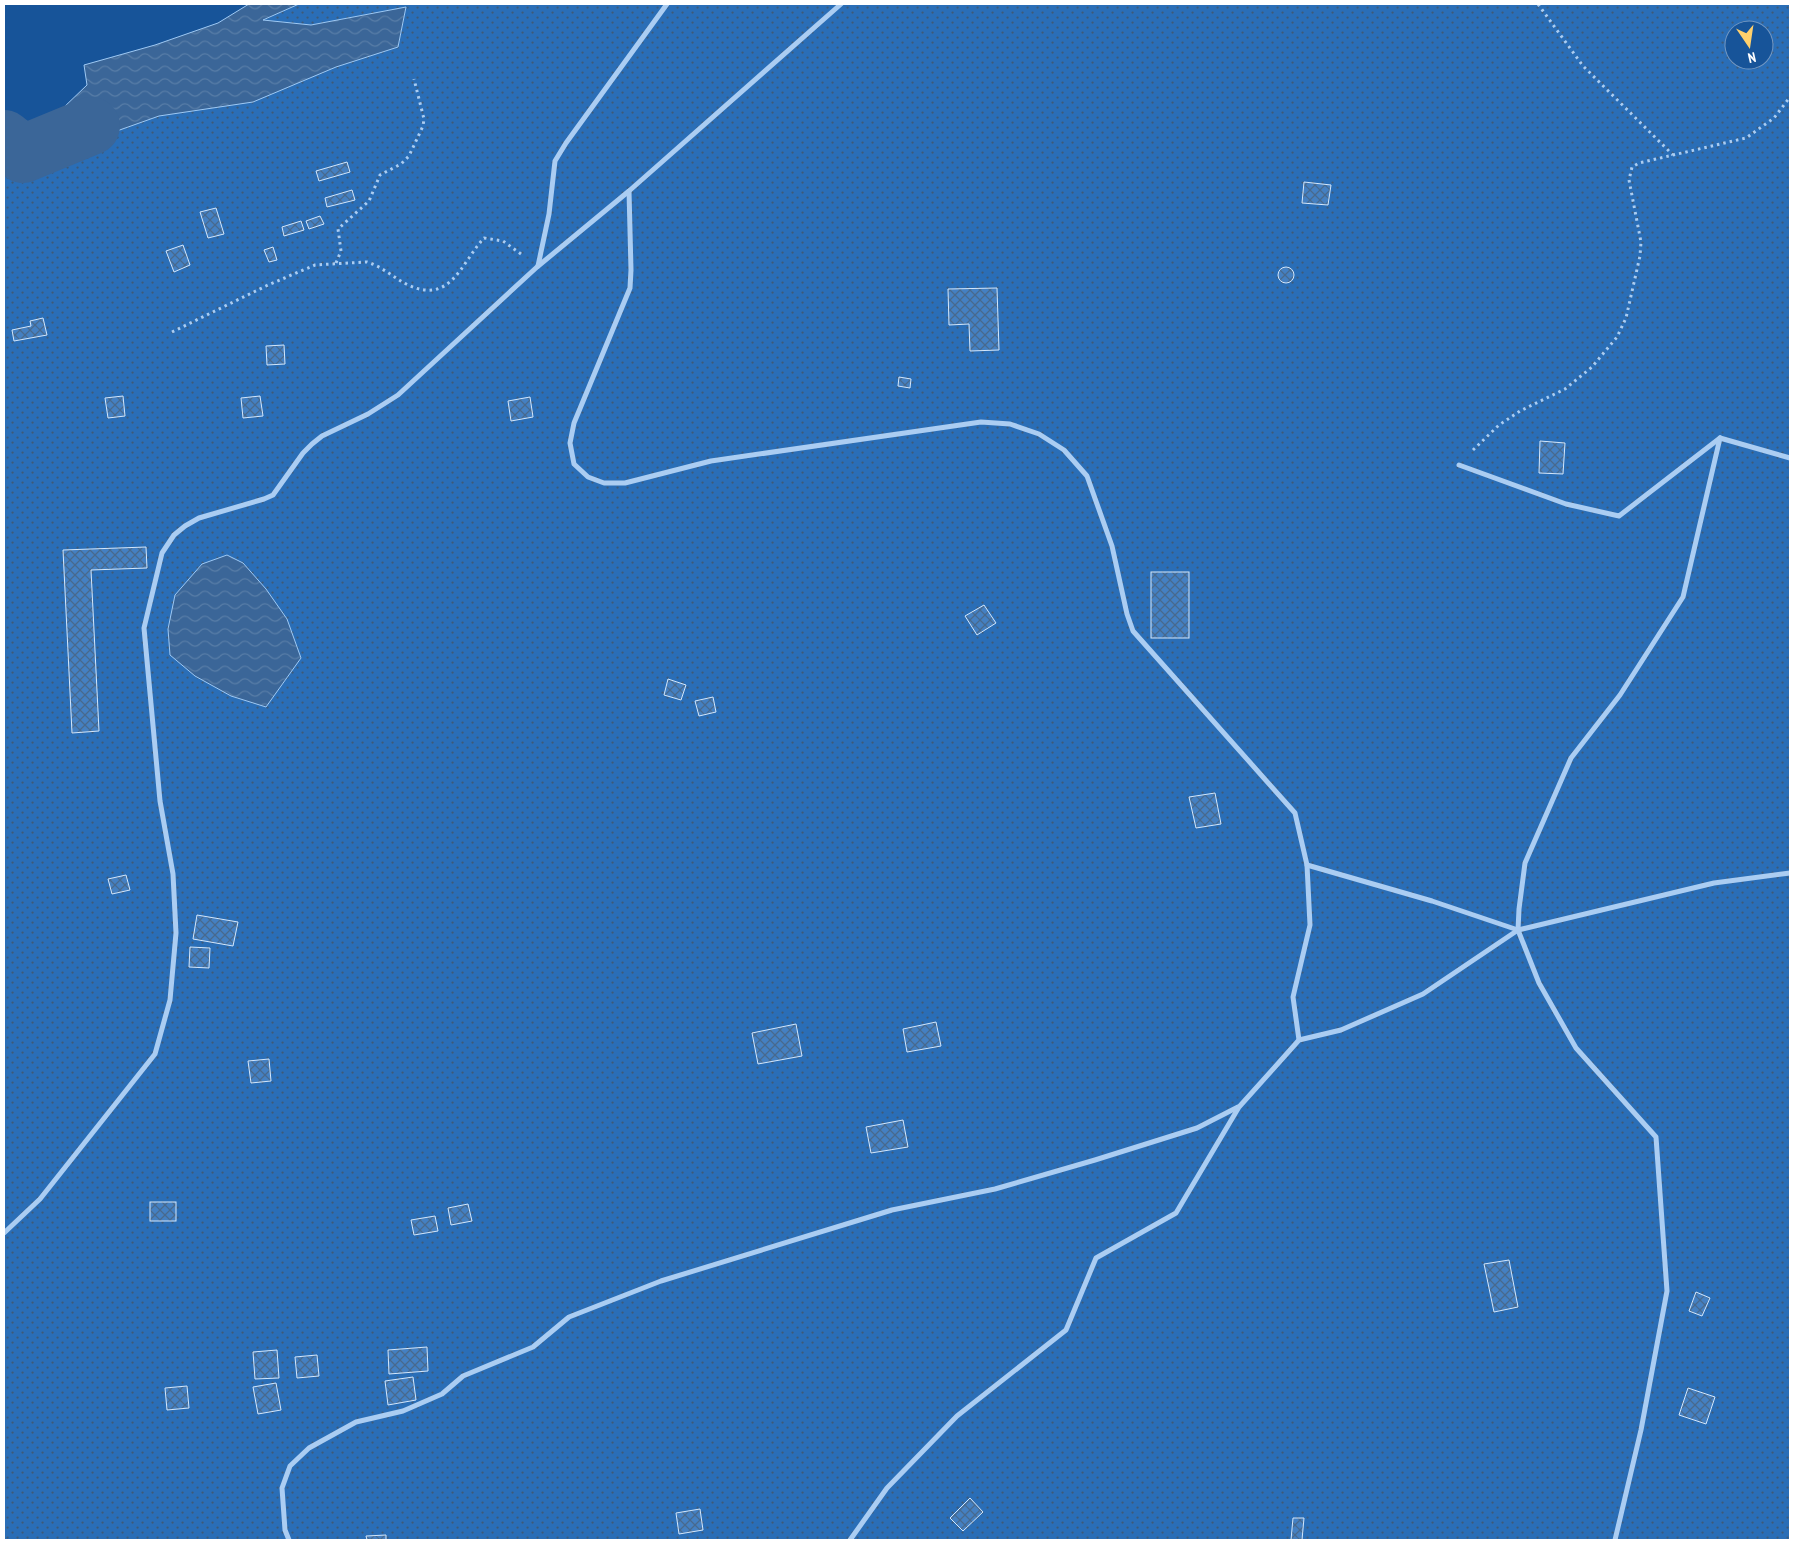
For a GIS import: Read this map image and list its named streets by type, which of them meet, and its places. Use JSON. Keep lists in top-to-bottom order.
{
  "north": "bottom"
}
